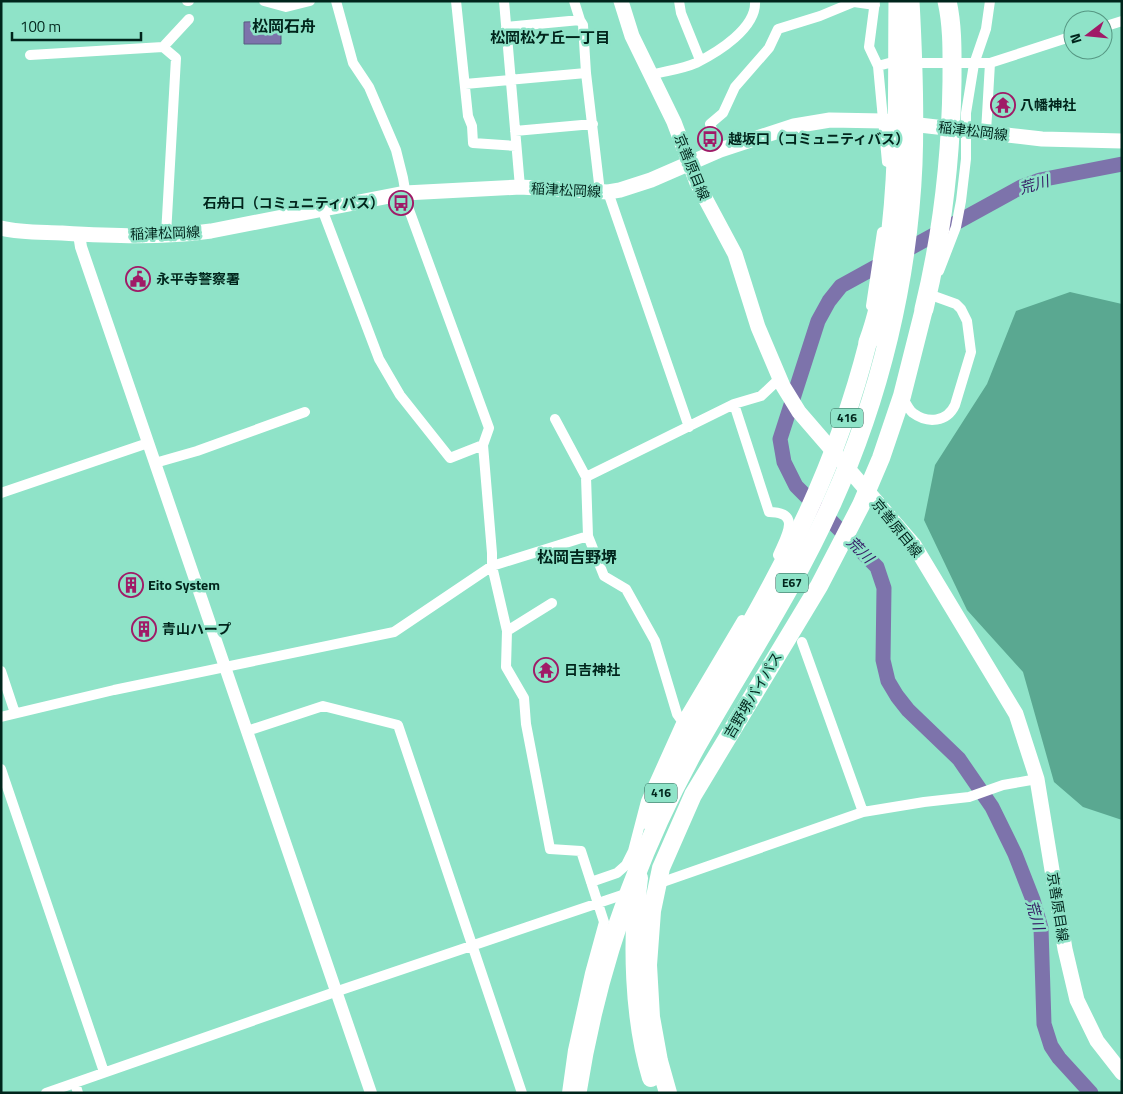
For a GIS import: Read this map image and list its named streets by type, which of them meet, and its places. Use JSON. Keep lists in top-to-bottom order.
{
  "streets": {
    "highway": ["416", "E67", "吉野堺バイパス"],
    "main road": ["稲津松岡線", "京善原目線"]
  },
  "crossings": [
    ["稲津松岡線", "京善原目線"],
    ["京善原目線", "416"],
    ["京善原目線", "吉野堺バイパス"]
  ],
  "districts": ["松岡石舟", "松岡松ケ丘一丁目", "松岡吉野堺"],
  "water": ["荒川"],
  "places": {
    "temple": ["八幡神社", "日吉神社"],
    "bus stop": ["越坂口（コミュニティバス）", "石舟口（コミュニティバス）"],
    "public building": ["永平寺警察署"],
    "building": ["Eito System", "青山ハープ"]
  },
  "scale_bar": "100 m",
  "north": "left"
}
